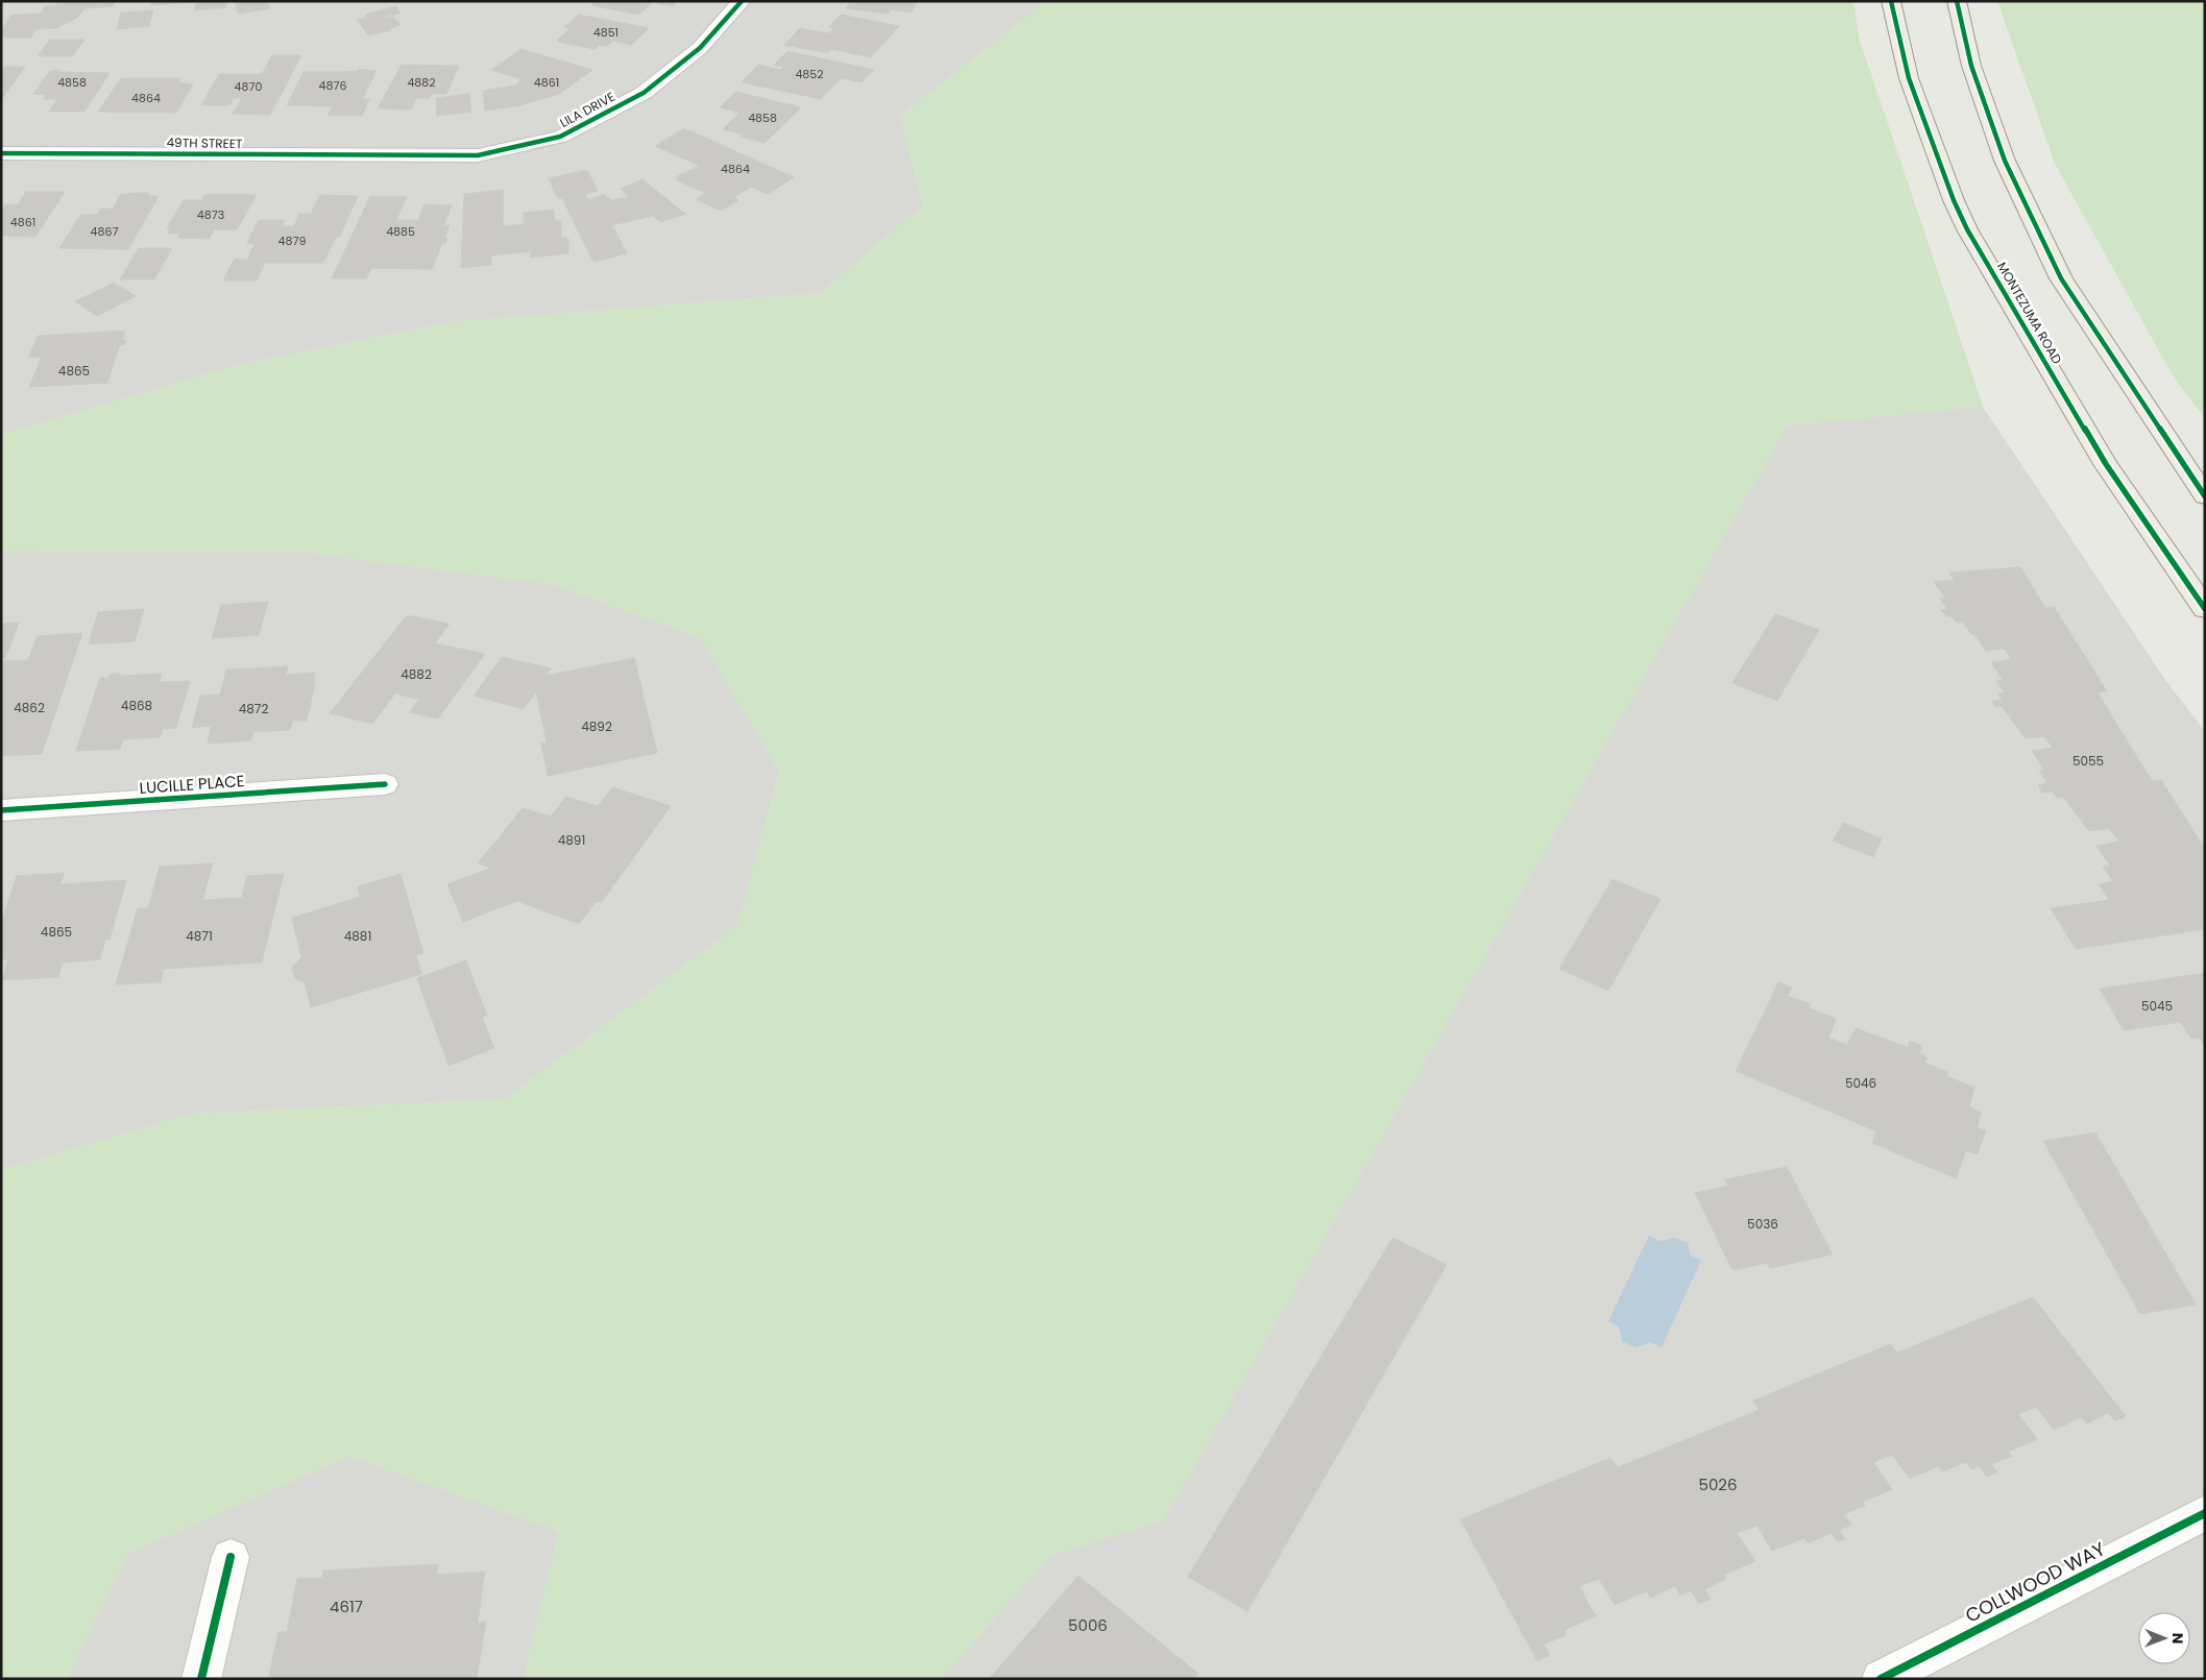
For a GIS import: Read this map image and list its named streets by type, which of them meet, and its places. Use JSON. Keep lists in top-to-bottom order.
{
  "streets": {
    "main road": ["MONTEZUMA ROAD"],
    "street": [
      "LILA DRIVE",
      "49TH STREET",
      "LUCILLE PLACE",
      "COLLWOOD WAY"
    ]
  },
  "crossings": [
    ["LILA DRIVE", "49TH STREET"]
  ],
  "house_numbers": [
    "4851",
    "4852",
    "4858",
    "4882",
    "4861",
    "4876",
    "4870",
    "4864",
    "4858",
    "4864",
    "4873",
    "4861",
    "4867",
    "4885",
    "4879",
    "4865",
    "4882",
    "4868",
    "4862",
    "4872",
    "4892",
    "5055",
    "4891",
    "4865",
    "4871",
    "4881",
    "5045",
    "5046",
    "5036",
    "5026",
    "4617",
    "5006"
  ],
  "north": "right"
}
